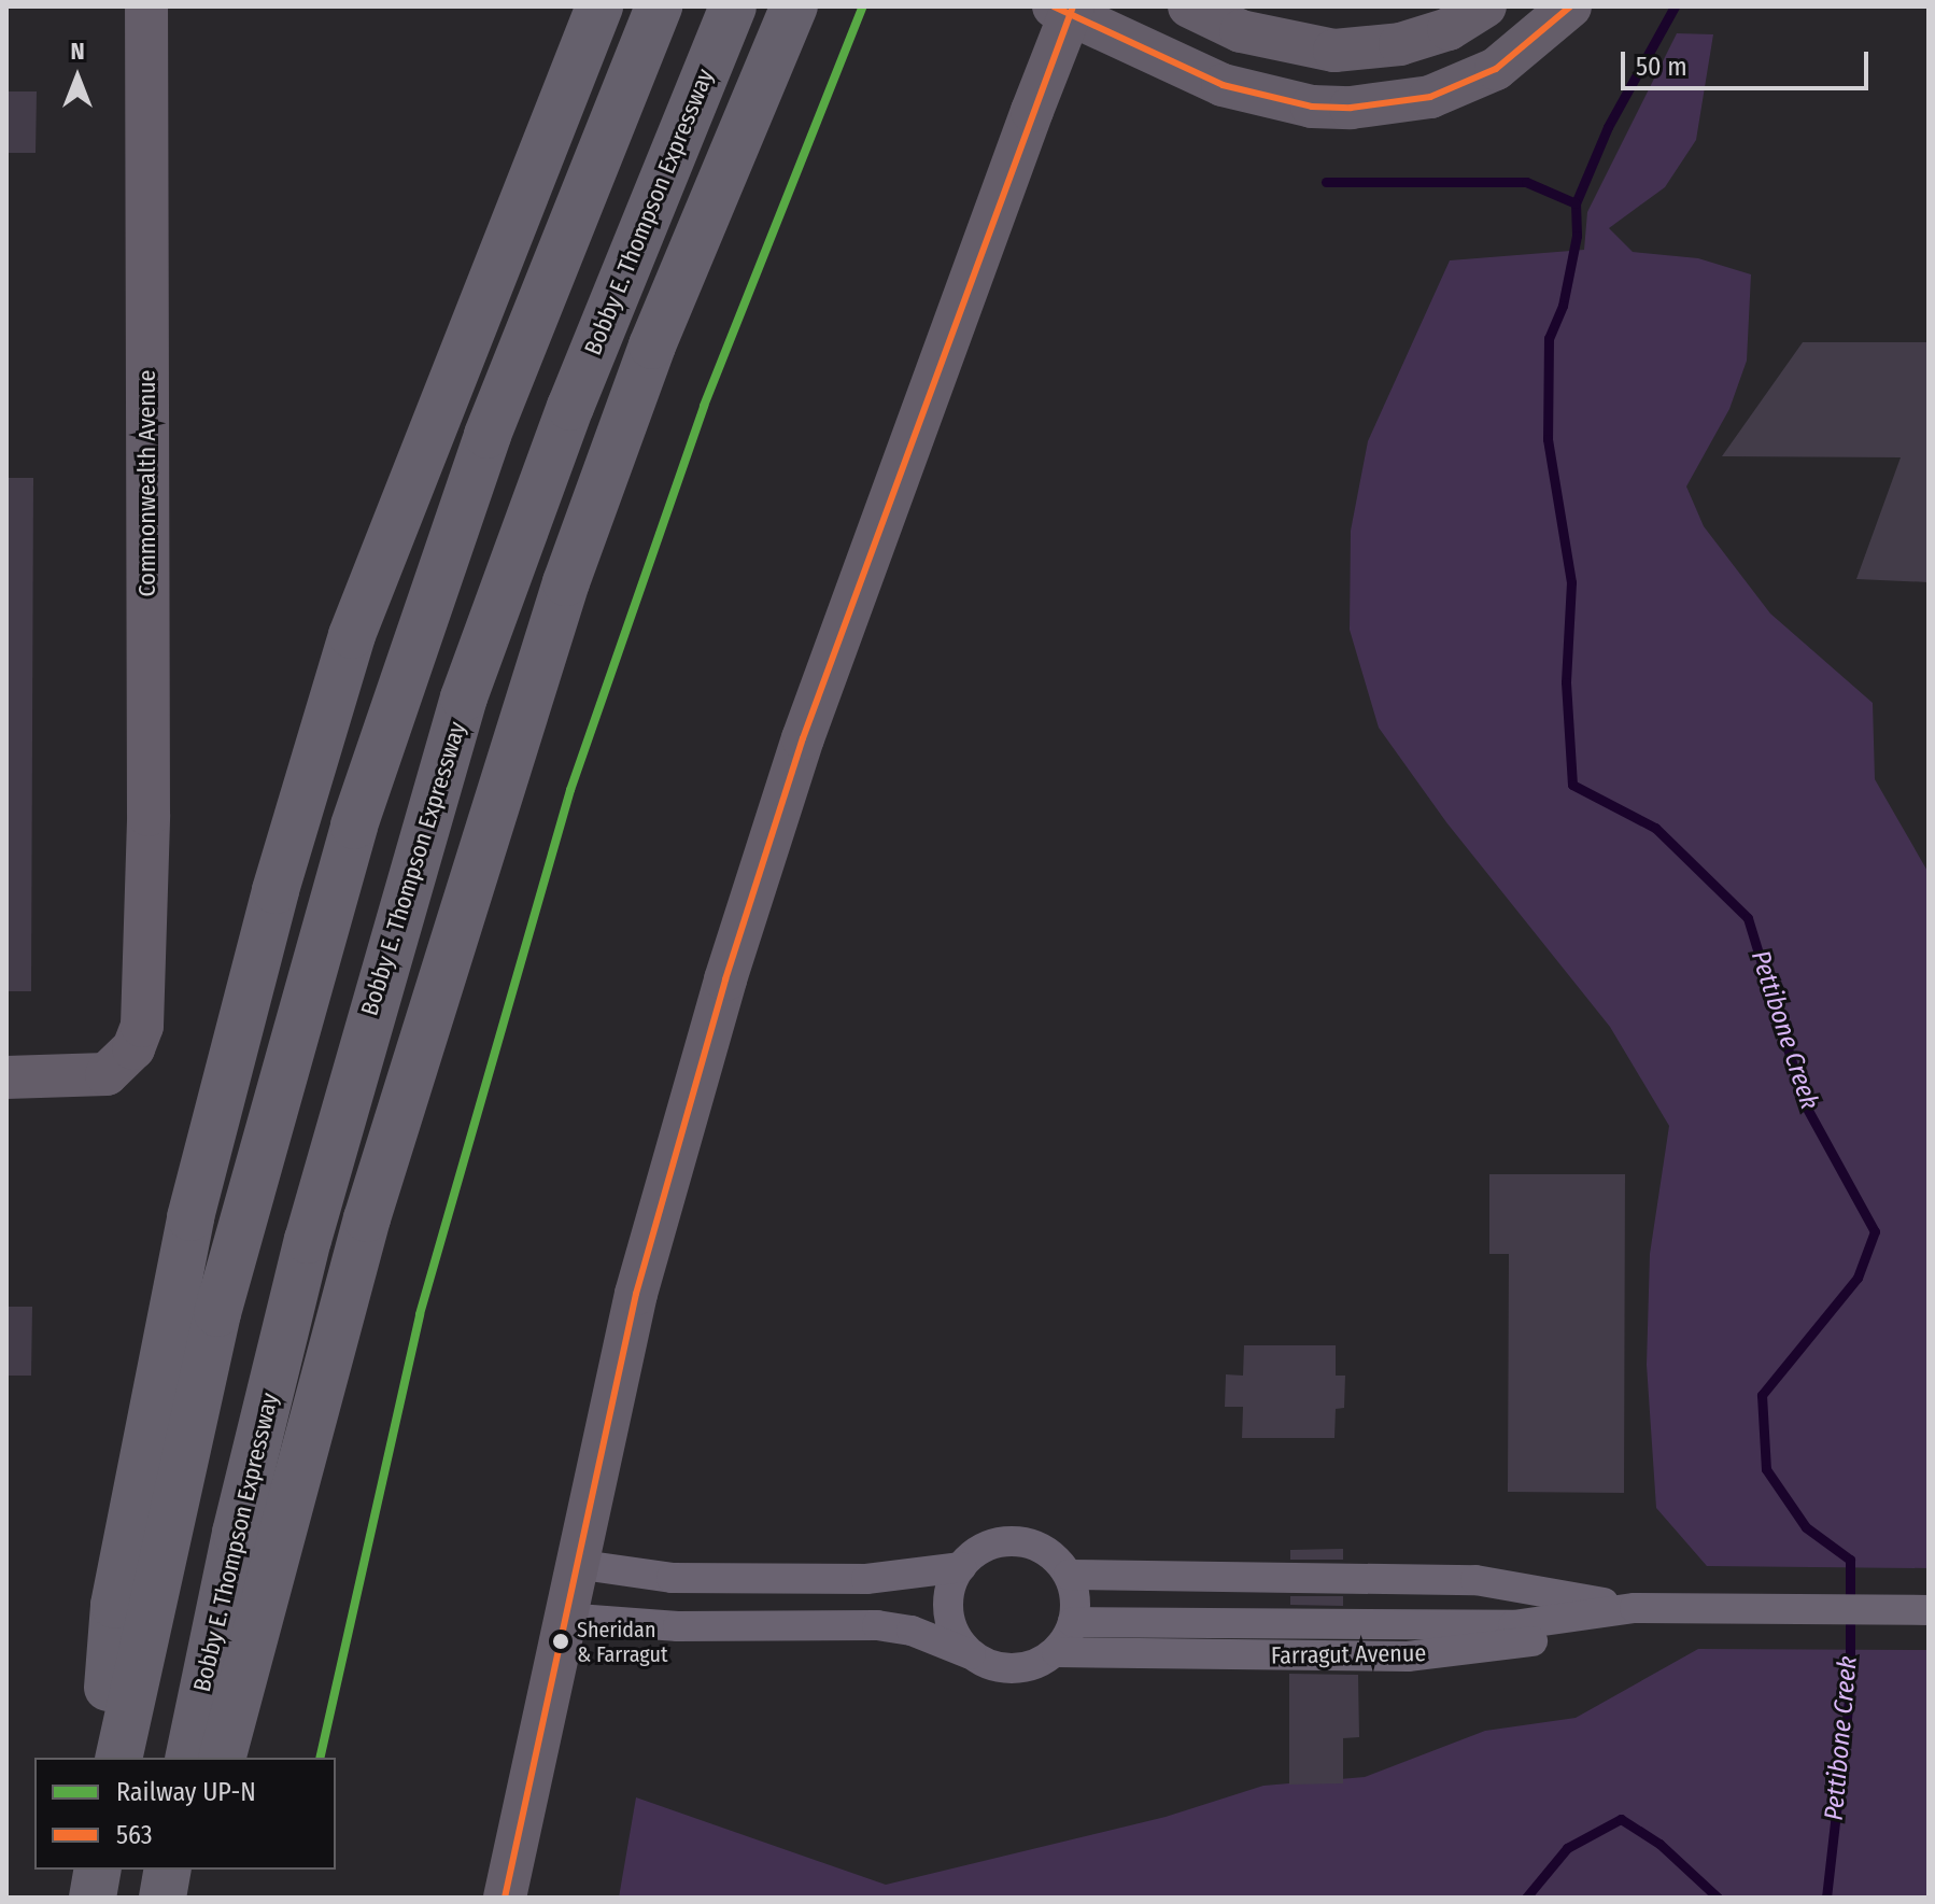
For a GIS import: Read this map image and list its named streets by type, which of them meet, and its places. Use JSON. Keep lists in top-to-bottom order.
{
  "streets": {
    "highway": ["Bobby E. Thompson Expressway"],
    "street": ["Commonwealth Avenue", "Farragut Avenue"]
  },
  "water": ["Pettibone Creek"],
  "places": ["Sheridan & Farragut"],
  "lines": ["rail line UP-N", "transit line 563"],
  "legend": ["Railway UP-N", "563"],
  "scale_bar": "50 m",
  "north": "top"
}
